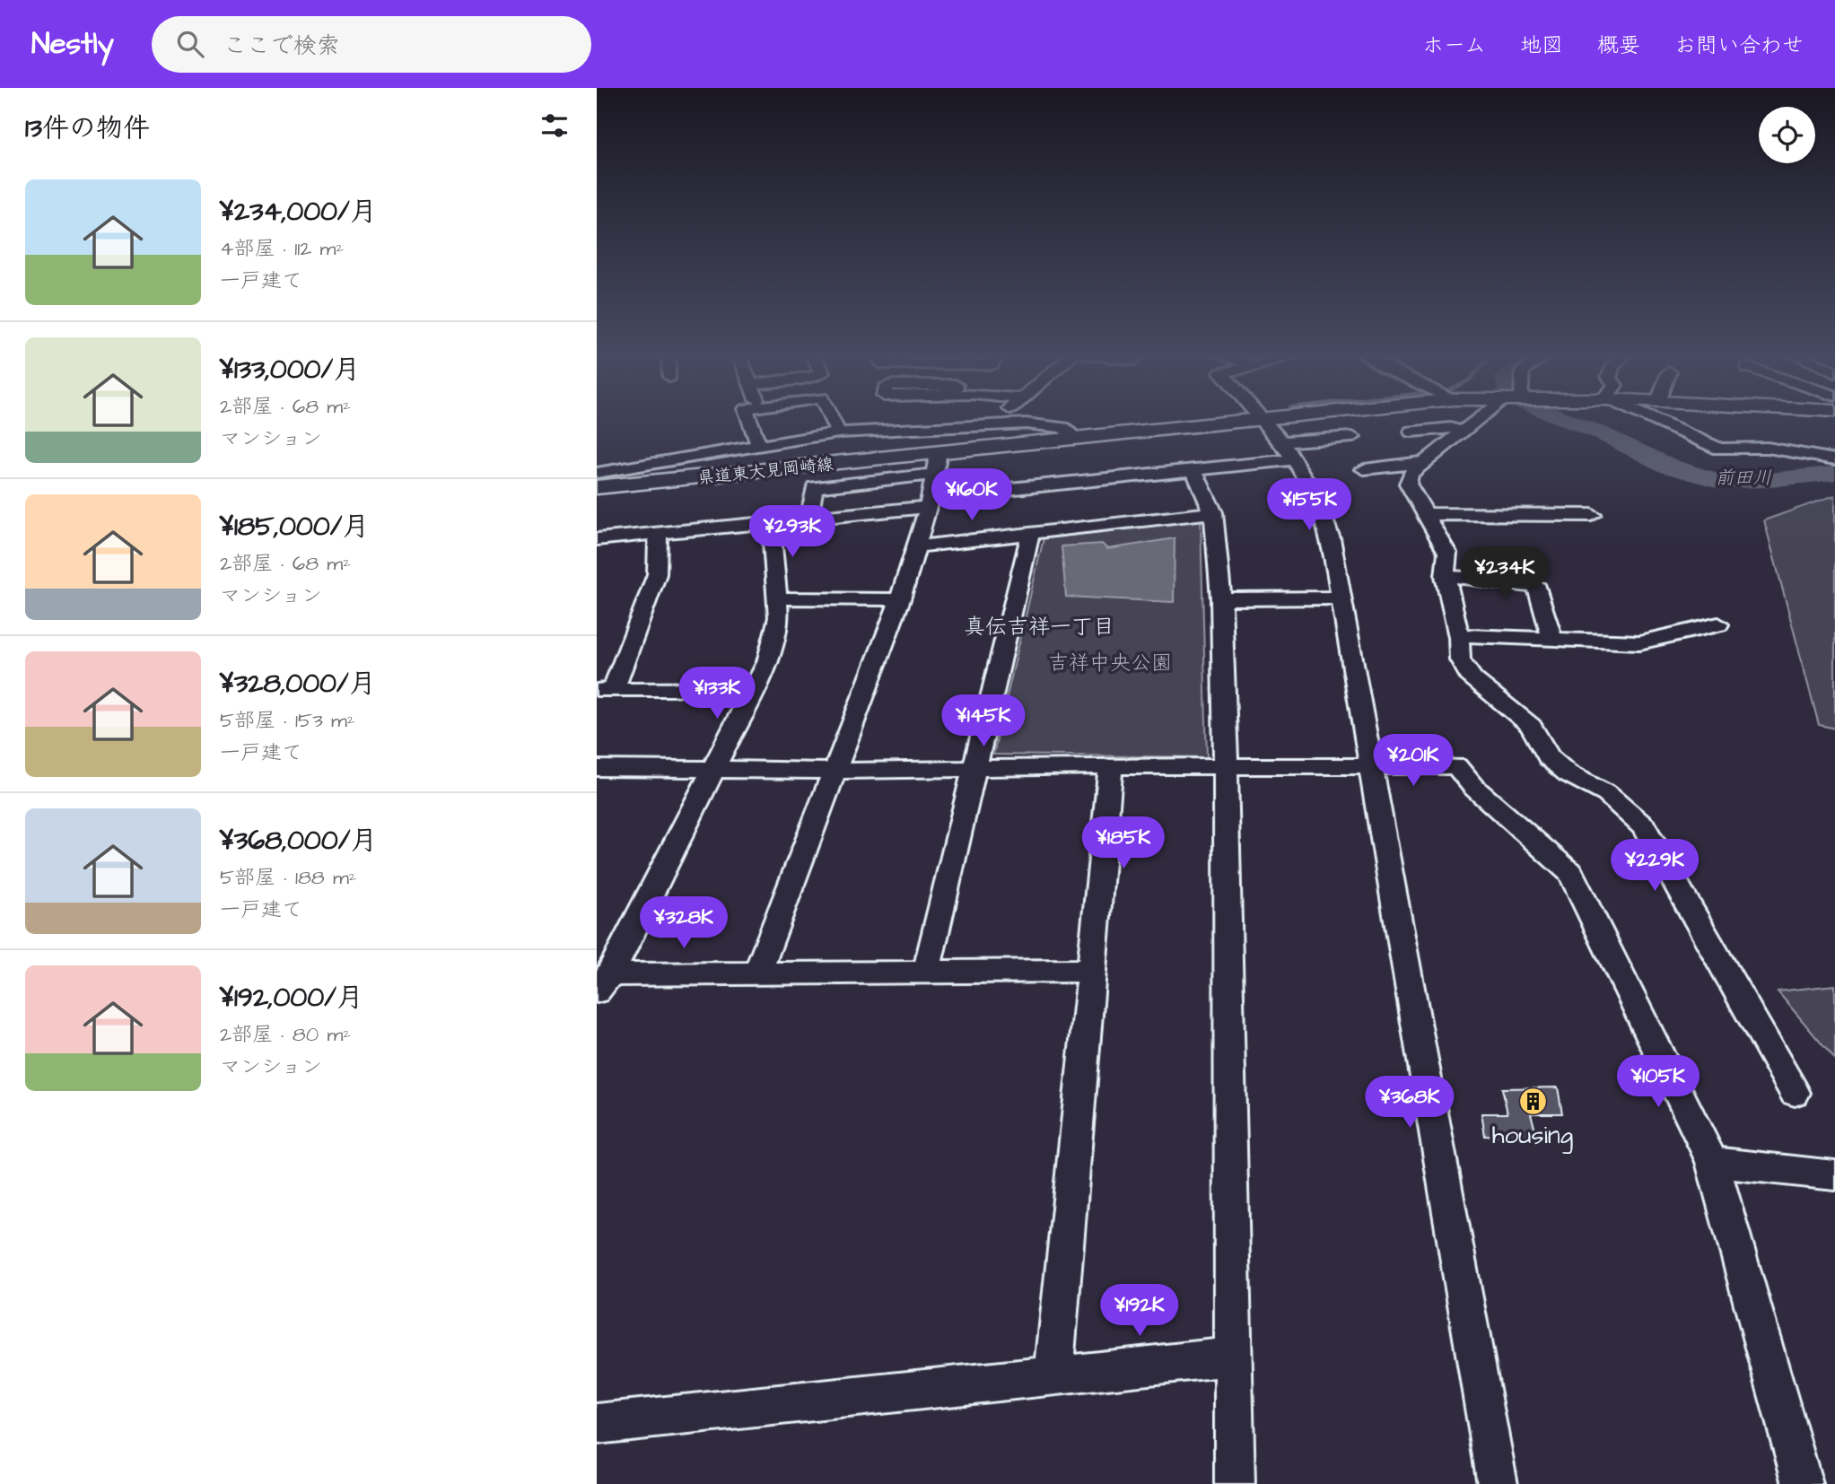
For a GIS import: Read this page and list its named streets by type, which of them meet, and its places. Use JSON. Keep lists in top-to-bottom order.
{
  "streets": {
    "main road": ["県道東大見岡崎線"]
  },
  "districts": ["真伝吉祥一丁目"],
  "water": ["前田川"],
  "parks": ["吉祥中央公園"],
  "places": {
    "building": ["housing"]
  },
  "page": {
    "header": "Nestly",
    "search": "ここで検索",
    "nav": [
      "ホーム",
      "地図",
      "概要",
      "お問い合わせ"
    ],
    "heading": "13件の物件",
    "list": [
      {
        "name": "¥234,000/月",
        "note": "4部屋 · 112 m² · 一戸建て"
      },
      {
        "name": "¥133,000/月",
        "note": "2部屋 · 68 m² · マンション"
      },
      {
        "name": "¥185,000/月",
        "note": "2部屋 · 68 m² · マンション"
      },
      {
        "name": "¥328,000/月",
        "note": "5部屋 · 153 m² · 一戸建て"
      },
      {
        "name": "¥368,000/月",
        "note": "5部屋 · 188 m² · 一戸建て"
      },
      {
        "name": "¥192,000/月",
        "note": "2部屋 · 80 m² · マンション"
      }
    ],
    "price": [
      "¥160K",
      "¥155K",
      "¥293K",
      "¥234K",
      "¥133K",
      "¥145K",
      "¥201K",
      "¥185K",
      "¥229K",
      "¥328K",
      "¥105K",
      "¥368K",
      "¥192K"
    ]
  }
}
